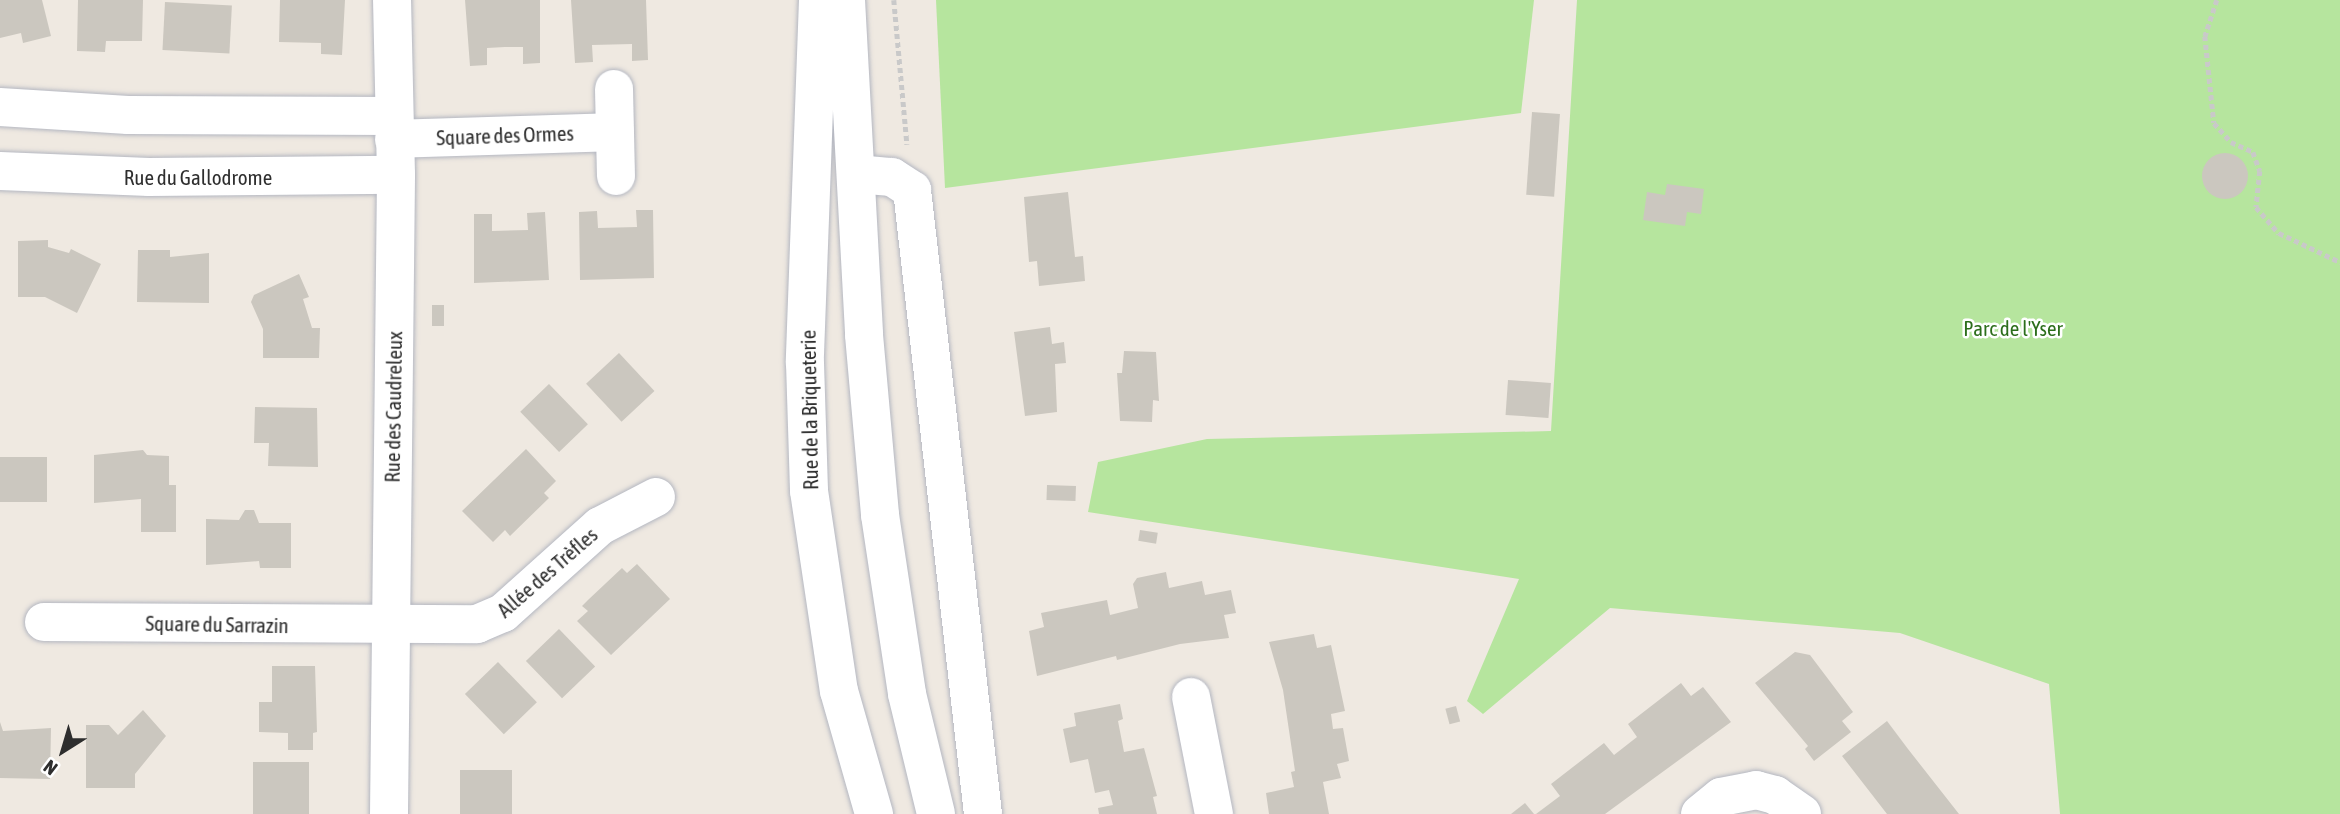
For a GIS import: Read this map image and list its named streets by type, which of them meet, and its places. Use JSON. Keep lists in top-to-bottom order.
{
  "streets": {
    "street": [
      "Square des Ormes",
      "Rue du Gallodrome",
      "Rue des Caudreleux",
      "Rue de la Briqueterie",
      "Allée des Trèfles",
      "Square du Sarrazin"
    ]
  },
  "crossings": [
    ["Square des Ormes", "Rue du Gallodrome"],
    ["Square des Ormes", "Rue des Caudreleux"],
    ["Rue du Gallodrome", "Rue des Caudreleux"],
    ["Rue des Caudreleux", "Allée des Trèfles"],
    ["Rue des Caudreleux", "Square du Sarrazin"],
    ["Allée des Trèfles", "Square du Sarrazin"]
  ],
  "parks": ["Parc de l'Yser"],
  "north": "bottom left"
}
